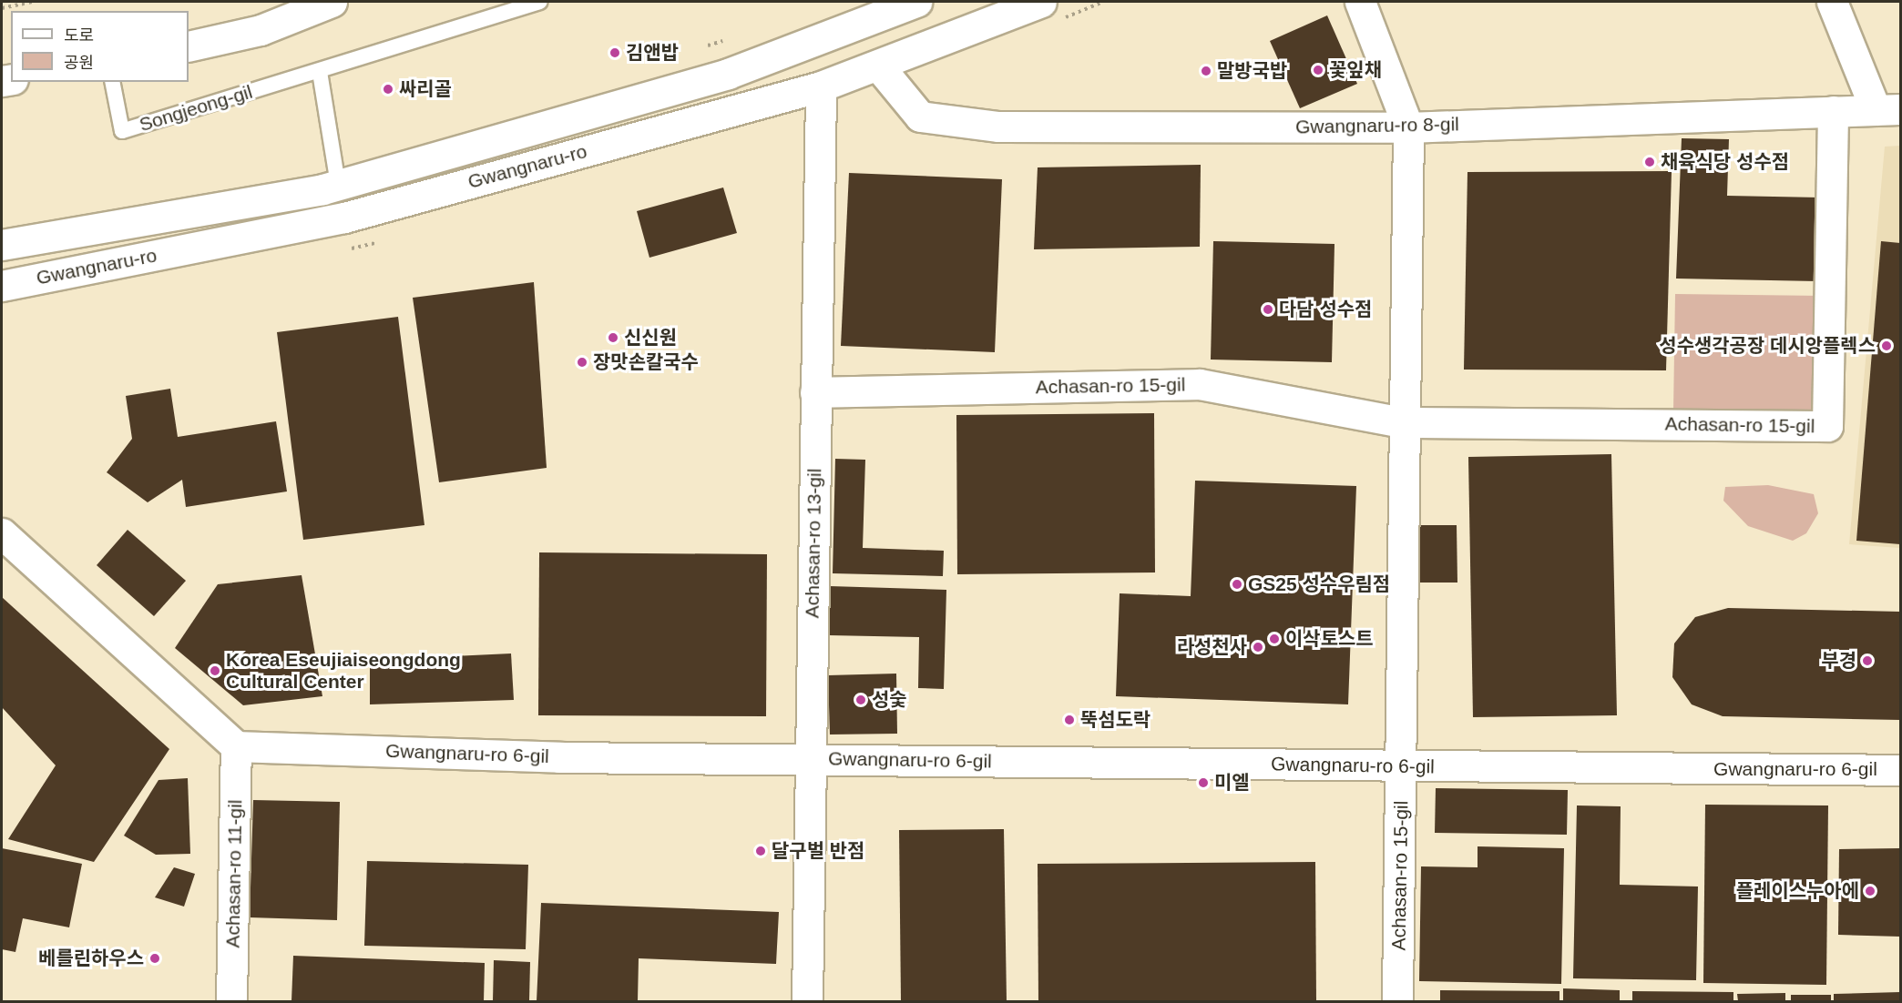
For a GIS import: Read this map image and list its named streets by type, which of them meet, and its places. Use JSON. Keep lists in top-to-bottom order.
{
  "streets": {
    "street": [
      "Gwangnaru-ro 8-gil",
      "Gwangnaru-ro",
      "Achasan-ro 15-gil",
      "Achasan-ro 13-gil",
      "Gwangnaru-ro 6-gil",
      "Achasan-ro 11-gil"
    ],
    "lane": ["Songjeong-gil"]
  },
  "crossings": [
    ["Gwangnaru-ro 8-gil", "Gwangnaru-ro"],
    ["Gwangnaru-ro 8-gil", "Achasan-ro 15-gil"],
    ["Gwangnaru-ro", "Achasan-ro 13-gil"],
    ["Achasan-ro 15-gil", "Achasan-ro 13-gil"],
    ["Achasan-ro 15-gil", "Gwangnaru-ro 6-gil"],
    ["Achasan-ro 13-gil", "Gwangnaru-ro 6-gil"],
    ["Gwangnaru-ro 6-gil", "Achasan-ro 11-gil"]
  ],
  "places": [
    "김앤밥",
    "꽃잎채",
    "말방국밥",
    "싸리골",
    "채육식당 성수점",
    "다담 성수점",
    "신신원",
    "성수생각공장 데시앙플렉스",
    "장맛손칼국수",
    "GS25 성수우림점",
    "이삭토스트",
    "라성천사",
    "부경",
    "Korea Eseujiaiseongdong Cultural Center",
    "성숯",
    "뚝섬도락",
    "미엘",
    "달구벌 반점",
    "플레이스누아에",
    "베를린하우스"
  ],
  "legend": ["도로", "공원"]
}
